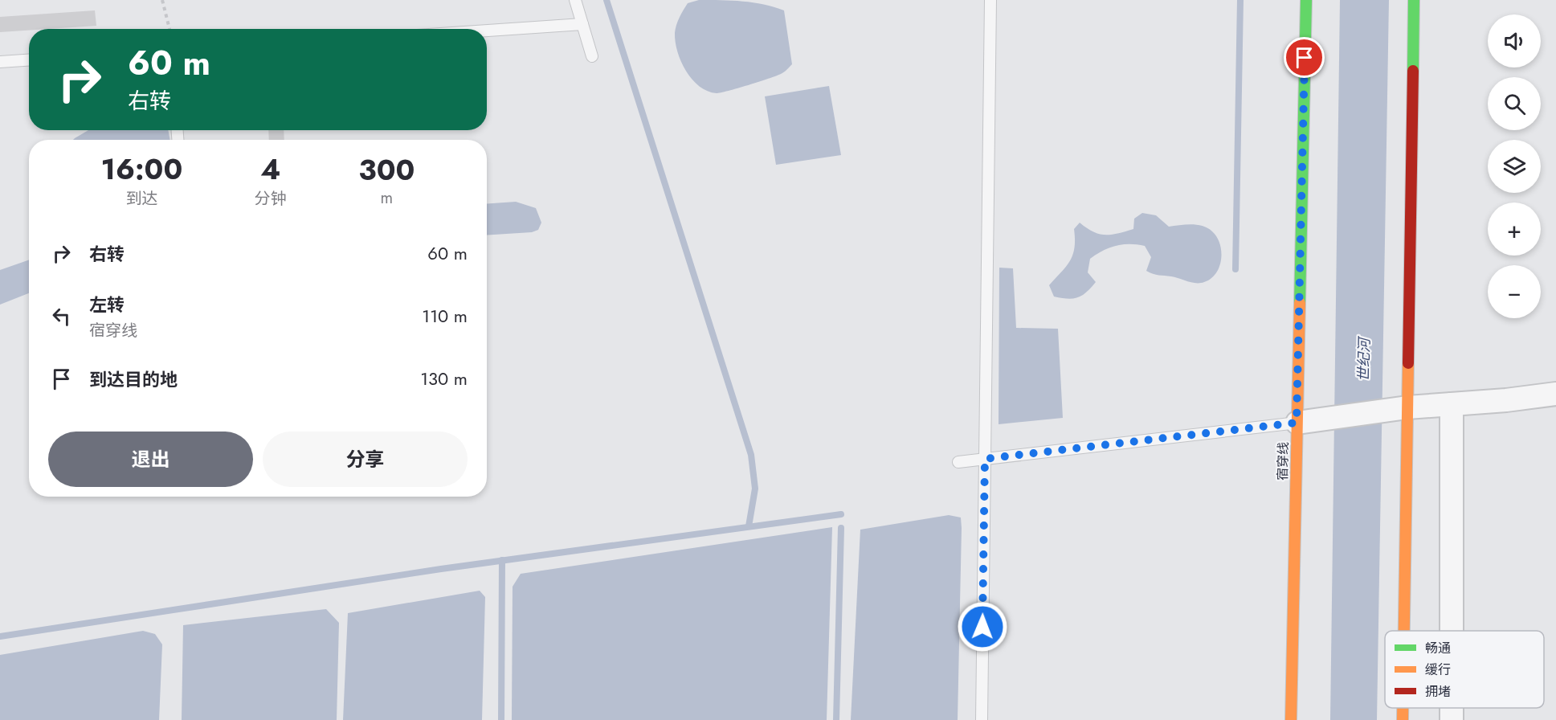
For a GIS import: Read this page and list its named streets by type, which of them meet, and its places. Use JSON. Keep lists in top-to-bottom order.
{
  "streets": {
    "main road": ["宿穿线"]
  },
  "water": ["世纪河"],
  "legend": ["畅通", "缓行", "拥堵"],
  "page": {
    "map_buttons": ["+", "−"],
    "turn": ["60 m", "右转"],
    "eta": [
      "16:00",
      "到达",
      "4",
      "分钟",
      "300",
      "m"
    ],
    "list": [
      {
        "name": "右转",
        "value": "60 m"
      },
      {
        "name": "左转",
        "note": "宿穿线",
        "value": "110 m"
      },
      {
        "name": "到达目的地",
        "value": "130 m"
      }
    ],
    "buttons": ["退出", "分享"]
  }
}
